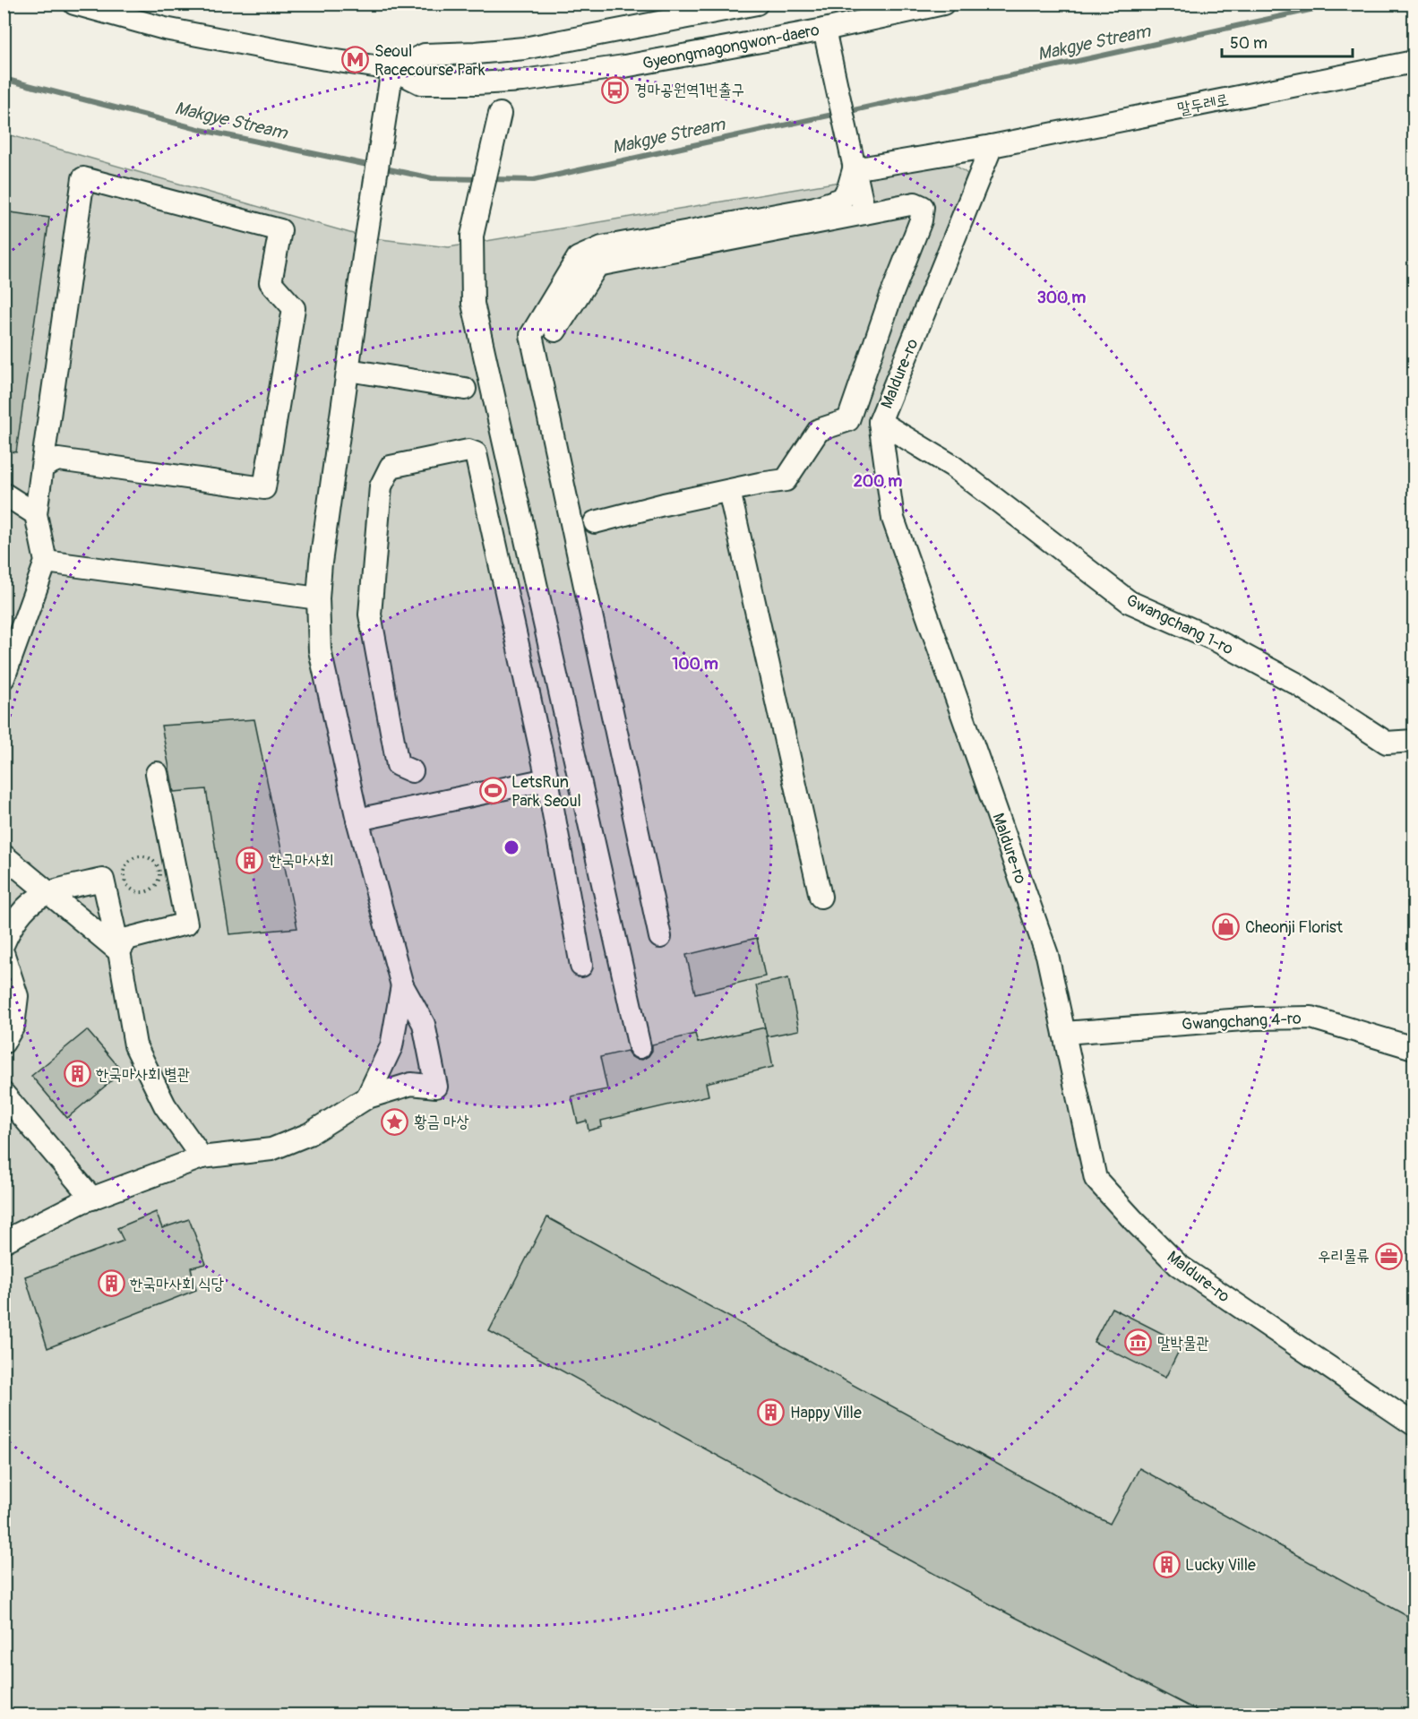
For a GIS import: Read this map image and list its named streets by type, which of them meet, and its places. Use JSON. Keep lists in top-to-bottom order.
{
  "streets": {
    "street": [
      "Gyeongmagongwon-daero",
      "말두레로",
      "Maldure-ro",
      "Gwangchang 1-ro",
      "Gwangchang 4-ro"
    ]
  },
  "crossings": [
    ["말두레로", "Maldure-ro"],
    ["Maldure-ro", "Gwangchang 1-ro"],
    ["Maldure-ro", "Gwangchang 4-ro"]
  ],
  "water": ["Makgye Stream"],
  "places": {
    "metro station": ["Seoul Racecourse Park"],
    "bus stop": ["경마공원역1번출구"],
    "sports": ["LetsRun Park Seoul"],
    "building": [
      "한국마사회",
      "한국마사회 별관",
      "한국마사회 식당",
      "Happy Ville",
      "Lucky Ville"
    ],
    "shop": ["Cheonji Florist"],
    "place": ["황금 마상"],
    "office": ["우리물류"],
    "museum": ["말박물관"]
  },
  "scale_bar": "50 m",
  "rings": ["300 m", "200 m", "100 m"]
}
